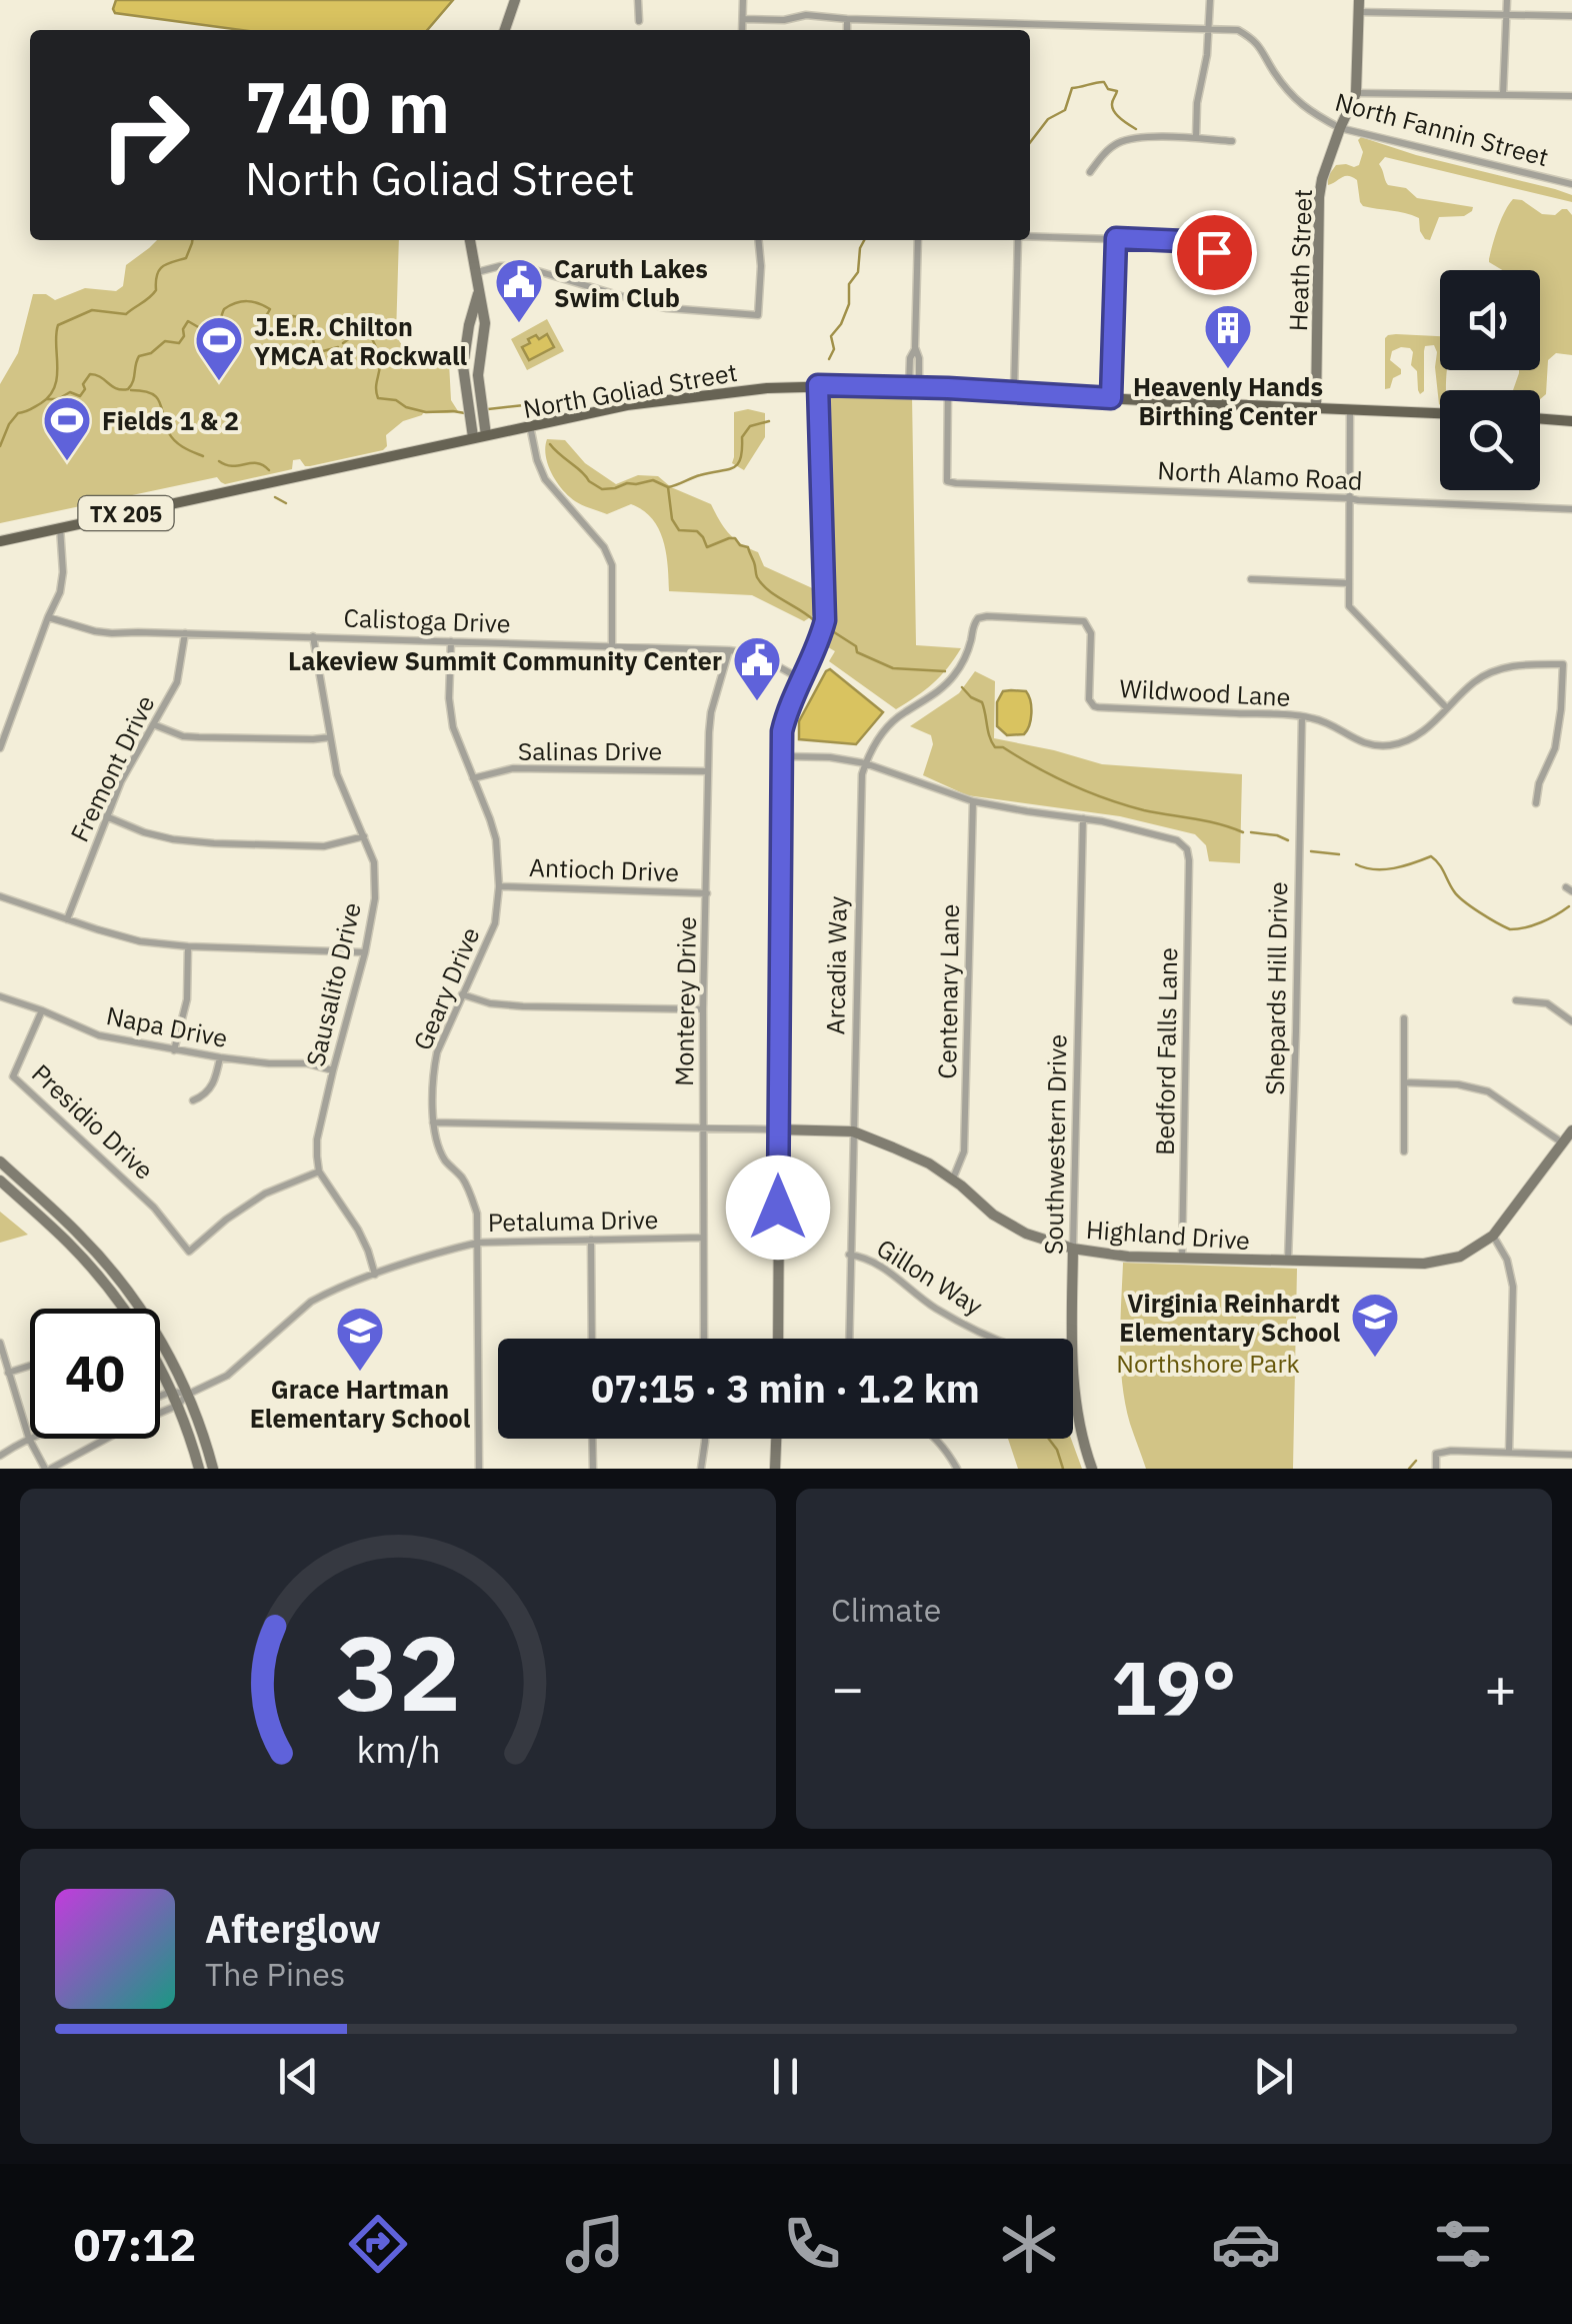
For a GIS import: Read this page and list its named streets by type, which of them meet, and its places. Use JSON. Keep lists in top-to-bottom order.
{
  "streets": {
    "main road": ["North Goliad Street", "TX 205"],
    "street": [
      "North Fannin Street",
      "Heath Street",
      "North Alamo Road",
      "Calistoga Drive",
      "Wildwood Lane",
      "Salinas Drive",
      "Fremont Drive",
      "Antioch Drive",
      "Arcadia Way",
      "Sausalito Drive",
      "Geary Drive",
      "Shepards Hill Drive",
      "Centenary Lane",
      "Monterey Drive",
      "Napa Drive",
      "Bedford Falls Lane",
      "Presidio Drive",
      "Southwestern Drive",
      "Petaluma Drive",
      "Highland Drive",
      "Gillon Way"
    ]
  },
  "crossings": [
    ["North Fannin Street", "Heath Street"],
    ["Heath Street", "North Goliad Street"],
    ["North Goliad Street", "North Alamo Road"],
    ["Calistoga Drive", "Fremont Drive"],
    ["Calistoga Drive", "Sausalito Drive"],
    ["Calistoga Drive", "Geary Drive"],
    ["Calistoga Drive", "Monterey Drive"],
    ["Wildwood Lane", "Arcadia Way"],
    ["Wildwood Lane", "Shepards Hill Drive"],
    ["Salinas Drive", "Geary Drive"],
    ["Salinas Drive", "Monterey Drive"],
    ["Antioch Drive", "Geary Drive"],
    ["Antioch Drive", "Monterey Drive"],
    ["Arcadia Way", "Highland Drive"],
    ["Arcadia Way", "Gillon Way"],
    ["Sausalito Drive", "Napa Drive"],
    ["Sausalito Drive", "Presidio Drive"],
    ["Geary Drive", "Petaluma Drive"],
    ["Geary Drive", "Highland Drive"],
    ["Shepards Hill Drive", "Highland Drive"],
    ["Centenary Lane", "Highland Drive"],
    ["Monterey Drive", "Petaluma Drive"],
    ["Monterey Drive", "Highland Drive"],
    ["Napa Drive", "Presidio Drive"],
    ["Bedford Falls Lane", "Southwestern Drive"],
    ["Bedford Falls Lane", "Highland Drive"],
    ["Southwestern Drive", "Highland Drive"]
  ],
  "parks": ["Northshore Park"],
  "places": {
    "public building": ["Caruth Lakes Swim Club", "Lakeview Summit Community Center"],
    "building": ["Heavenly Hands Birthing Center"],
    "sports": ["J.E.R. Chilton YMCA at Rockwall", "Fields 1 & 2"],
    "school or university": ["Virginia Reinhardt Elementary School", "Grace Hartman Elementary School"]
  },
  "page": {
    "turn": ["740 m", "North Goliad Street"],
    "limit": "40",
    "trip": "07:15 · 3 min · 1.2 km",
    "tile": "Climate",
    "heat": ["−", "19°", "+"],
    "song": ["Afterglow", "The Pines"],
    "tabs": "07:12",
    "gauge": ["32", "km/h"]
  }
}
